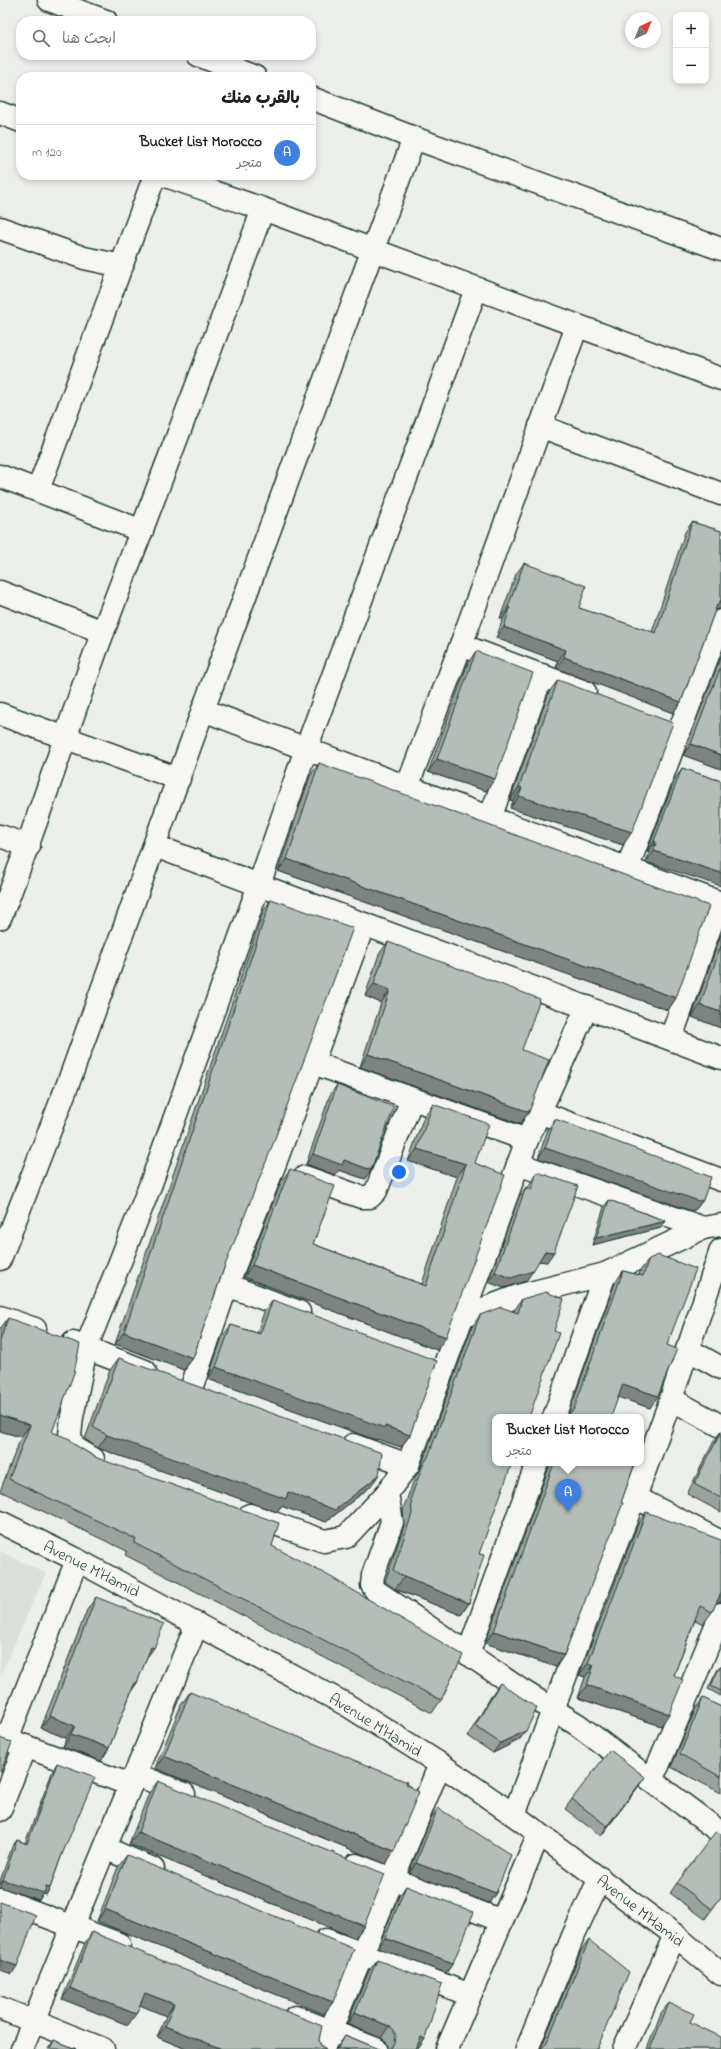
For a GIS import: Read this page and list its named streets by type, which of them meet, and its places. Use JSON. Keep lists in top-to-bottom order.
{
  "streets": {
    "street": ["Avenue M'Hamid"]
  },
  "north": "top right",
  "page": {
    "map_buttons": ["+", "−"],
    "search": "ابحث هنا",
    "heading": "بالقرب منك",
    "list": [
      {
        "mark": "A",
        "name": "Bucket List Morocco",
        "note": "متجر",
        "value": "120 m"
      }
    ],
    "popup": ["Bucket List Morocco", "متجر"],
    "pins": "A"
  }
}
